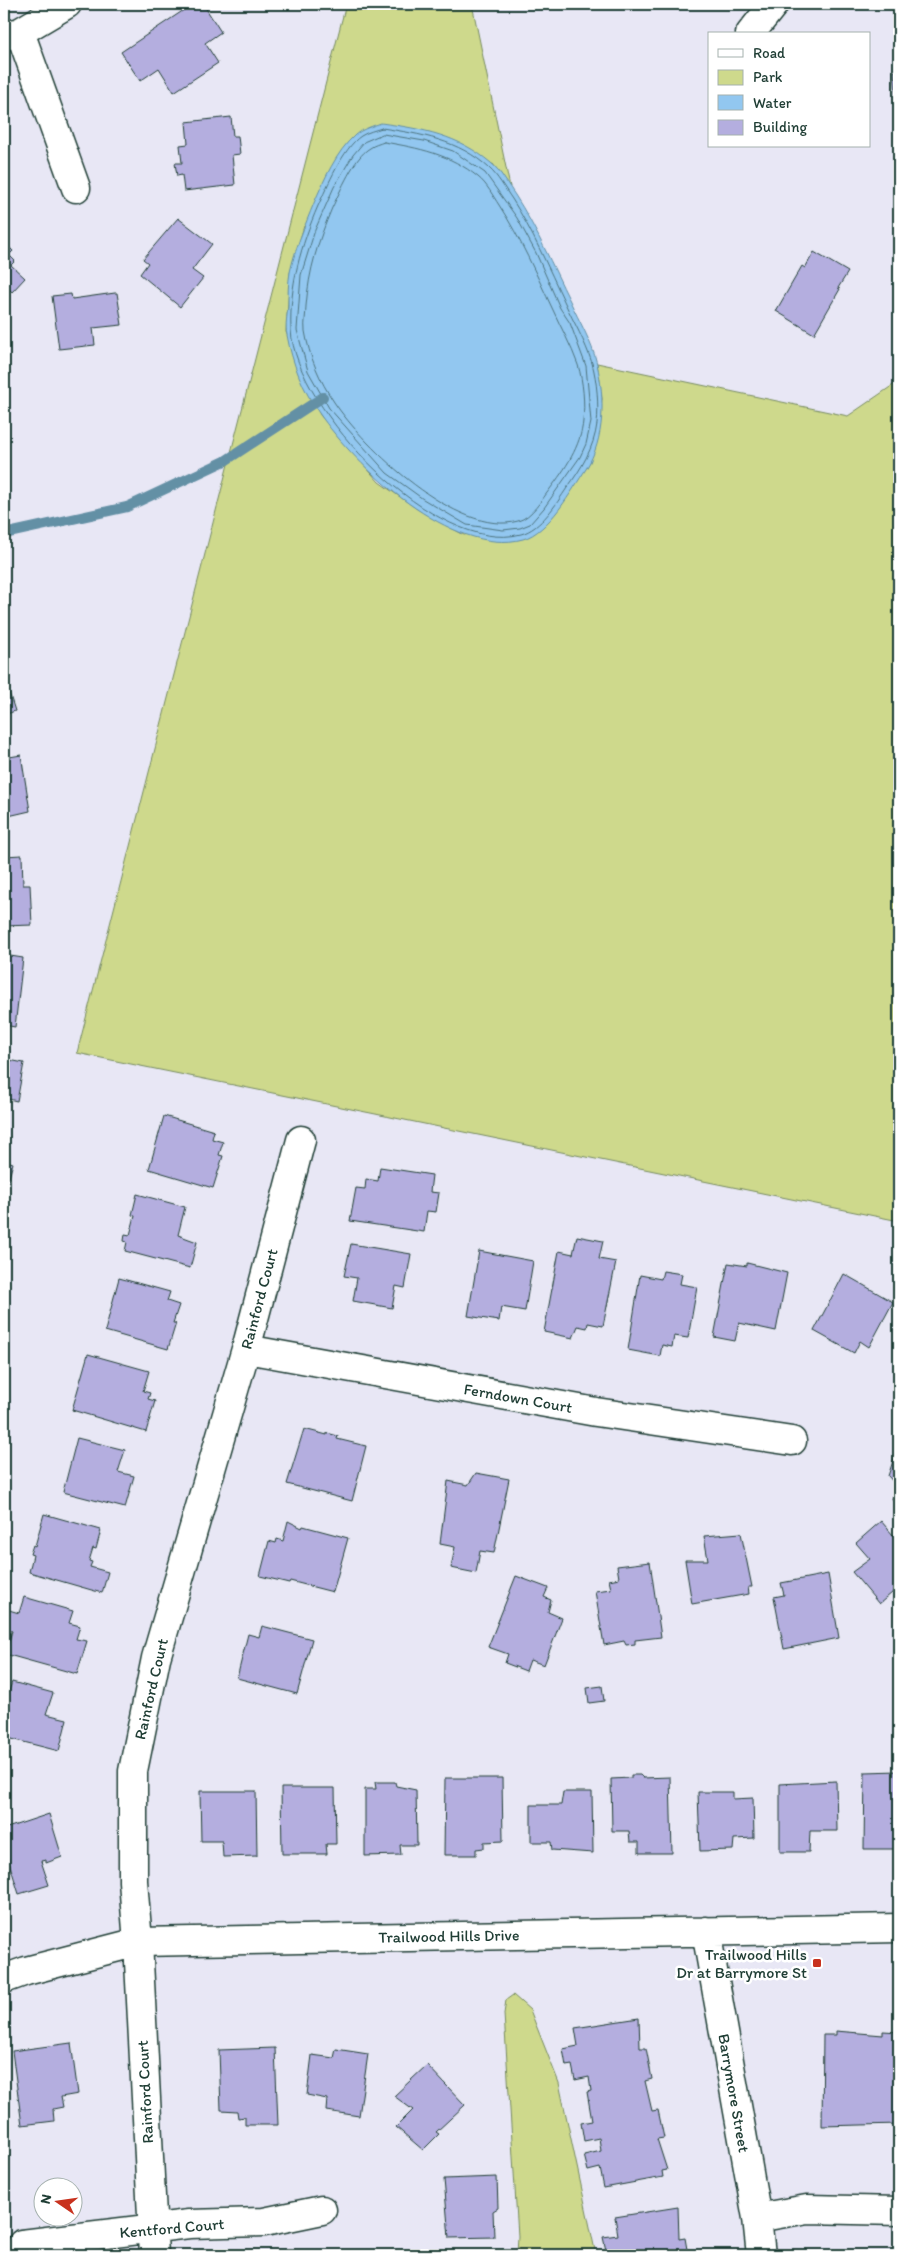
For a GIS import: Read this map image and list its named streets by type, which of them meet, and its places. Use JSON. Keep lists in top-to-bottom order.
{
  "streets": {
    "street": [
      "Rainford Court",
      "Ferndown Court",
      "Trailwood Hills Drive",
      "Barrymore Street",
      "Kentford Court"
    ]
  },
  "crossings": [
    ["Rainford Court", "Ferndown Court"],
    ["Rainford Court", "Trailwood Hills Drive"],
    ["Rainford Court", "Kentford Court"],
    ["Trailwood Hills Drive", "Barrymore Street"]
  ],
  "places": {
    "transit": ["Trailwood Hills Dr at Barrymore St"]
  },
  "legend": [
    "Road",
    "Park",
    "Water",
    "Building"
  ],
  "north": "left"
}
